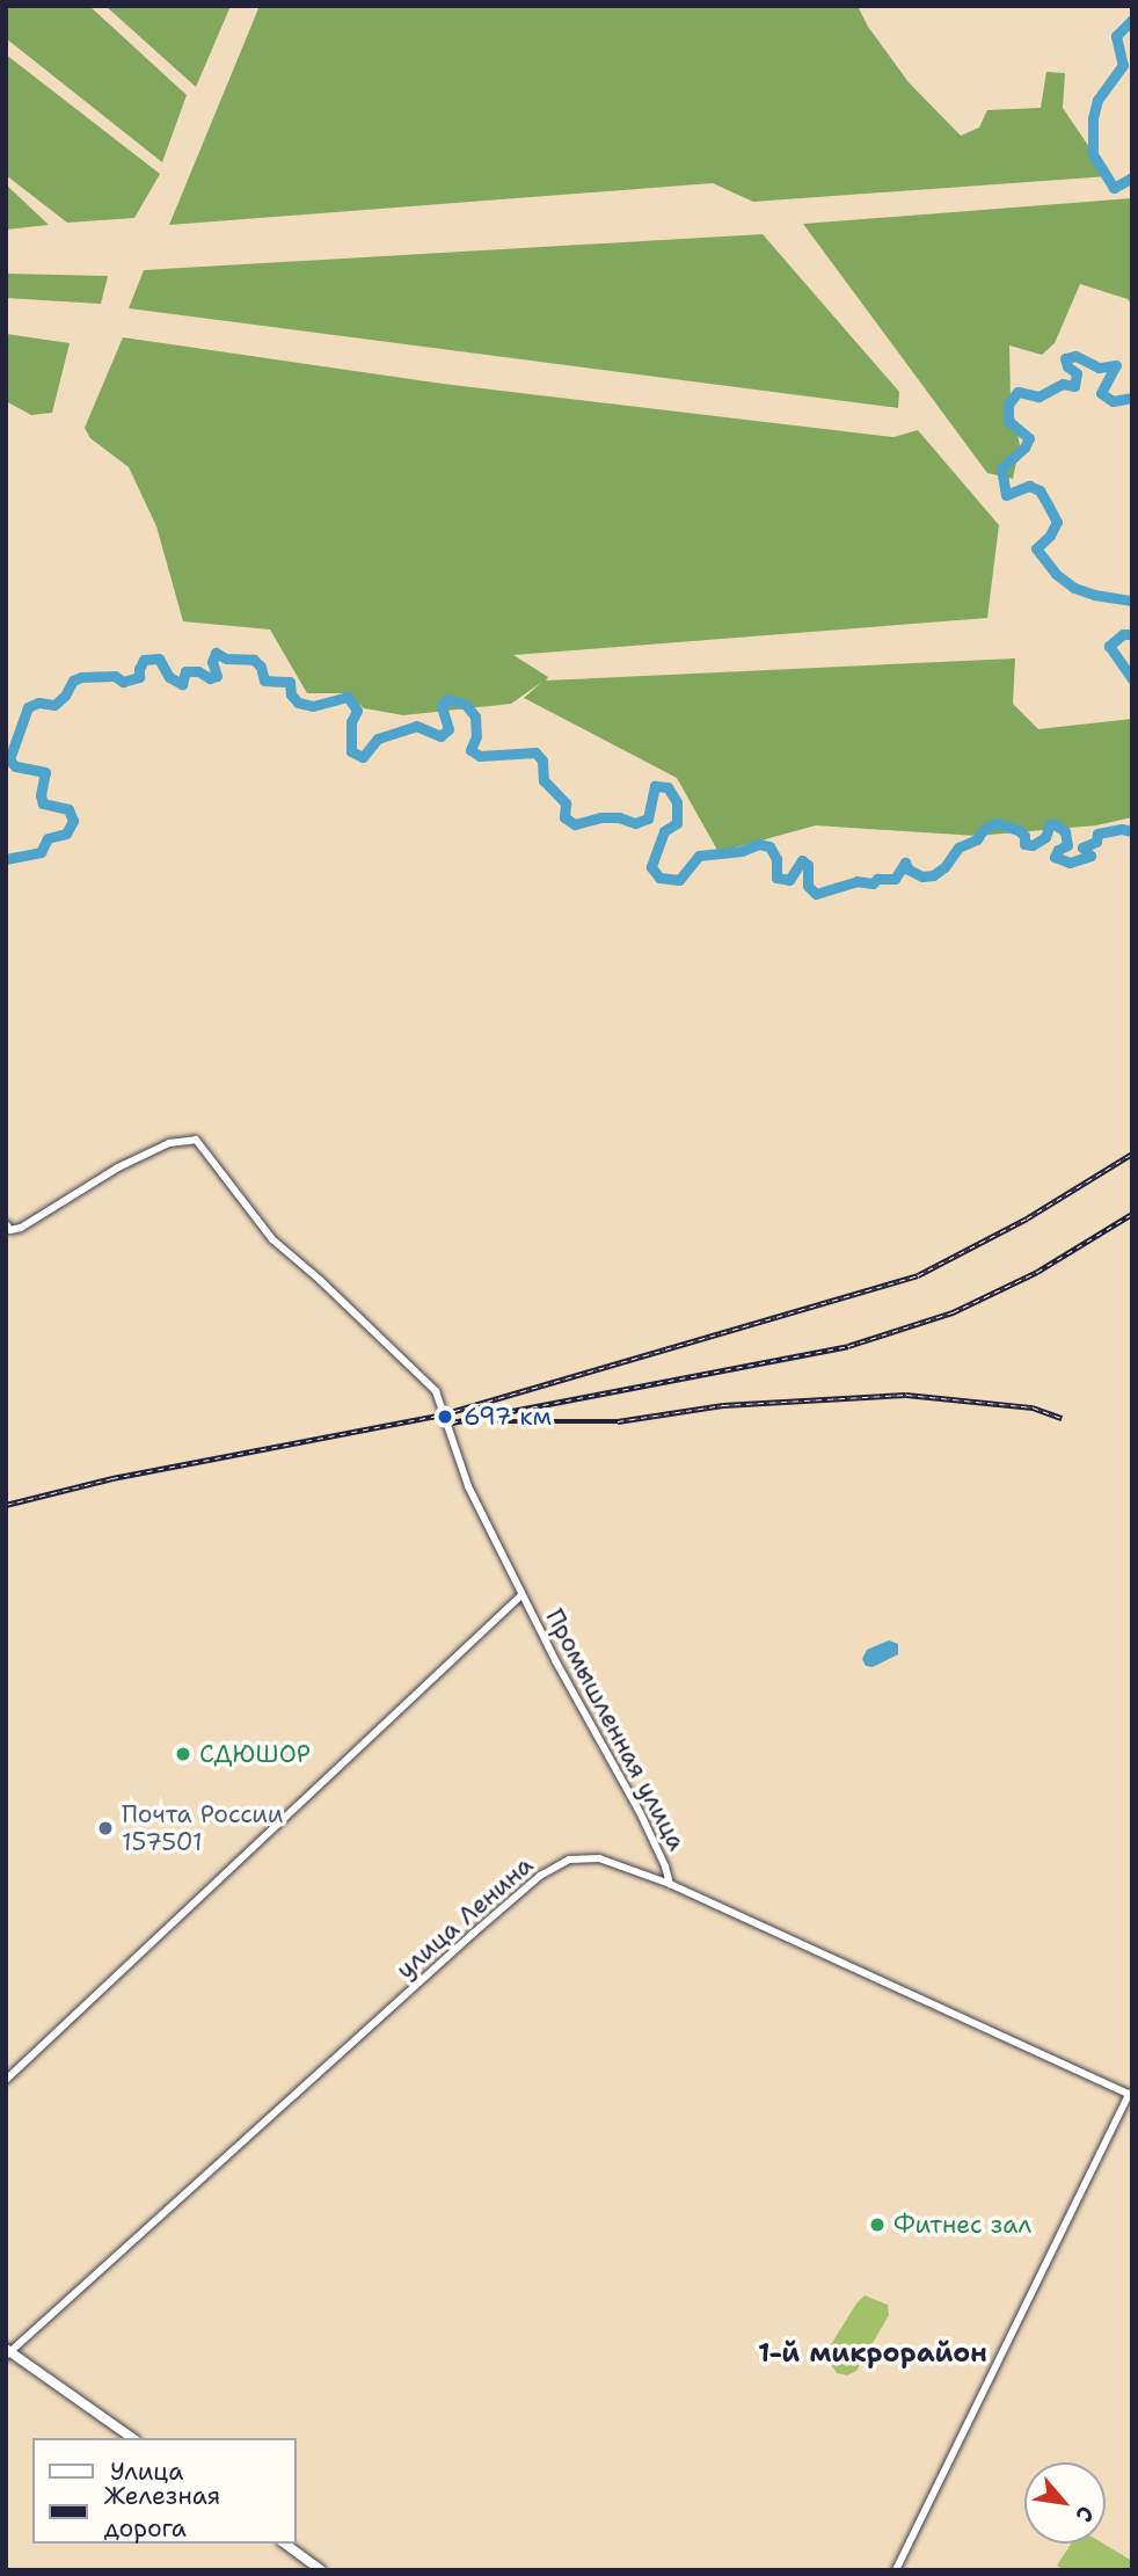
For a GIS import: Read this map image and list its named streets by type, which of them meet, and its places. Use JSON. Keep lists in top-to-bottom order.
{
  "streets": {
    "street": ["Промышленная улица", "улица Ленина"]
  },
  "crossings": [
    ["Промышленная улица", "улица Ленина"]
  ],
  "districts": ["1-й микрорайон"],
  "places": [
    "697 км",
    "СДЮШОР",
    "Почта России 157501",
    "Фитнес зал"
  ],
  "legend": ["Улица", "Железная дорога"],
  "north": "bottom right"
}
